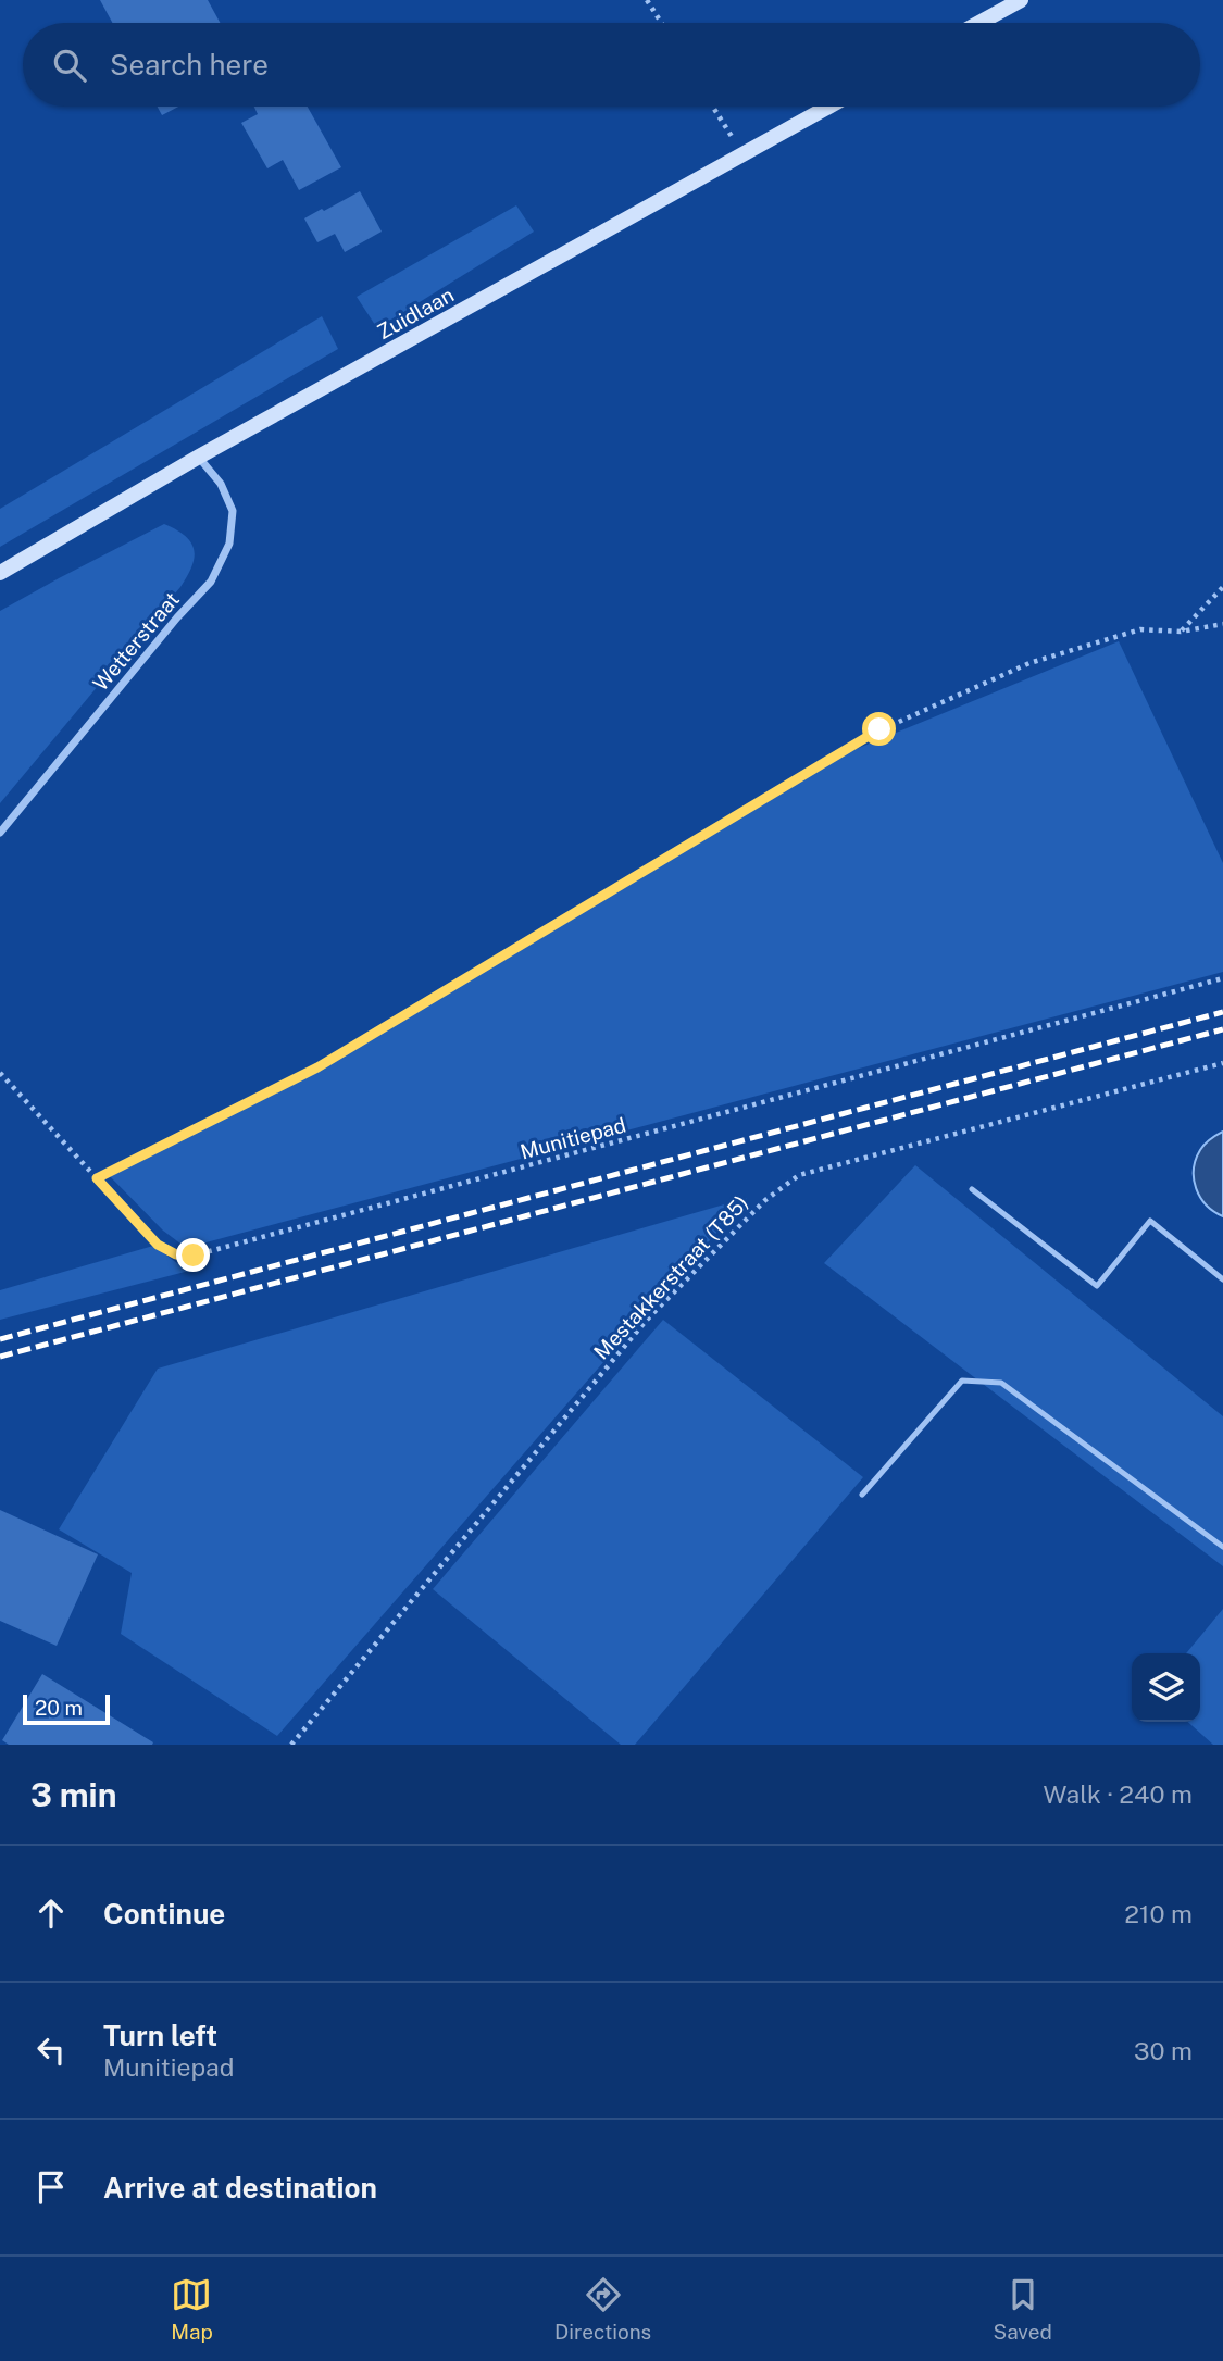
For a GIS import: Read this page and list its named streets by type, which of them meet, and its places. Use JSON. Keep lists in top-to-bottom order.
{
  "streets": {
    "main road": ["Zuidlaan"],
    "street": ["Wetterstraat"],
    "path": ["Munitiepad", "Mestakkerstraat (T85)"]
  },
  "crossings": [
    ["Zuidlaan", "Wetterstraat"]
  ],
  "scale_bar": "20 m",
  "page": {
    "search": "Search here",
    "scale": "20 m",
    "heading": ["3 min", "Walk · 240 m"],
    "list": [
      ["Continue", "210 m"],
      ["Turn left", "Munitiepad", "30 m"],
      "Arrive at destination"
    ],
    "nav": ["Map", "Directions", "Saved"]
  }
}
